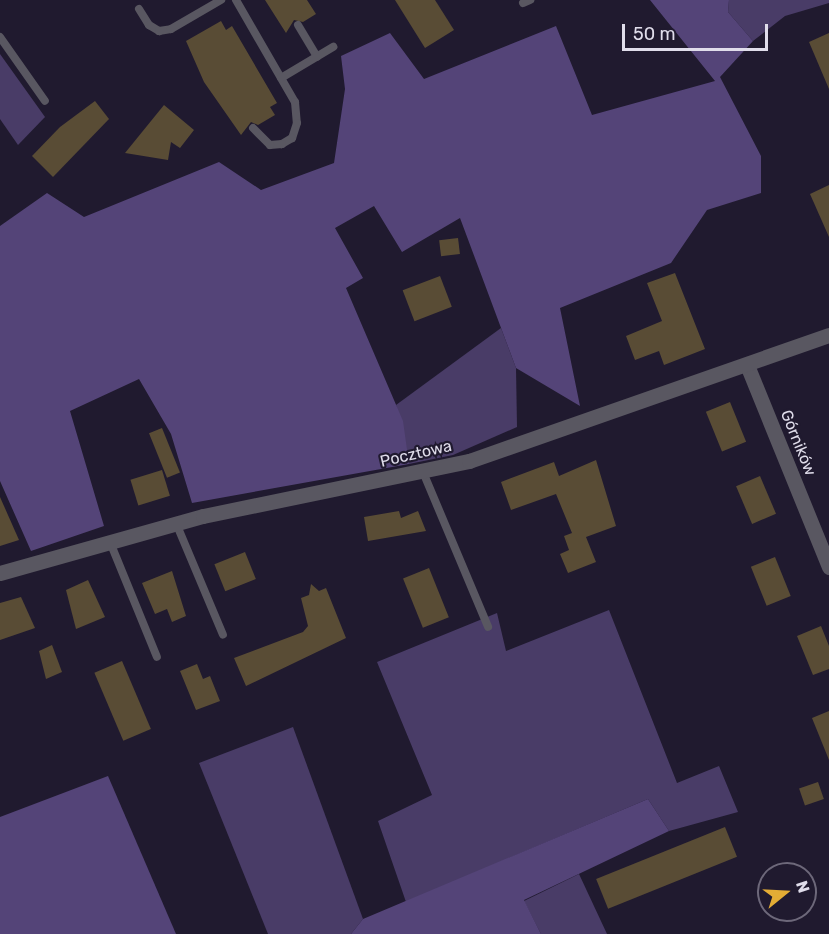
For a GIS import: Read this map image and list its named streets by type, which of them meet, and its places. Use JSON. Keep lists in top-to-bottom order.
{
  "streets": {
    "street": ["Górników", "Pocztowa"]
  },
  "crossings": [
    ["Górników", "Pocztowa"]
  ],
  "scale_bar": "50 m",
  "north": "right"
}
